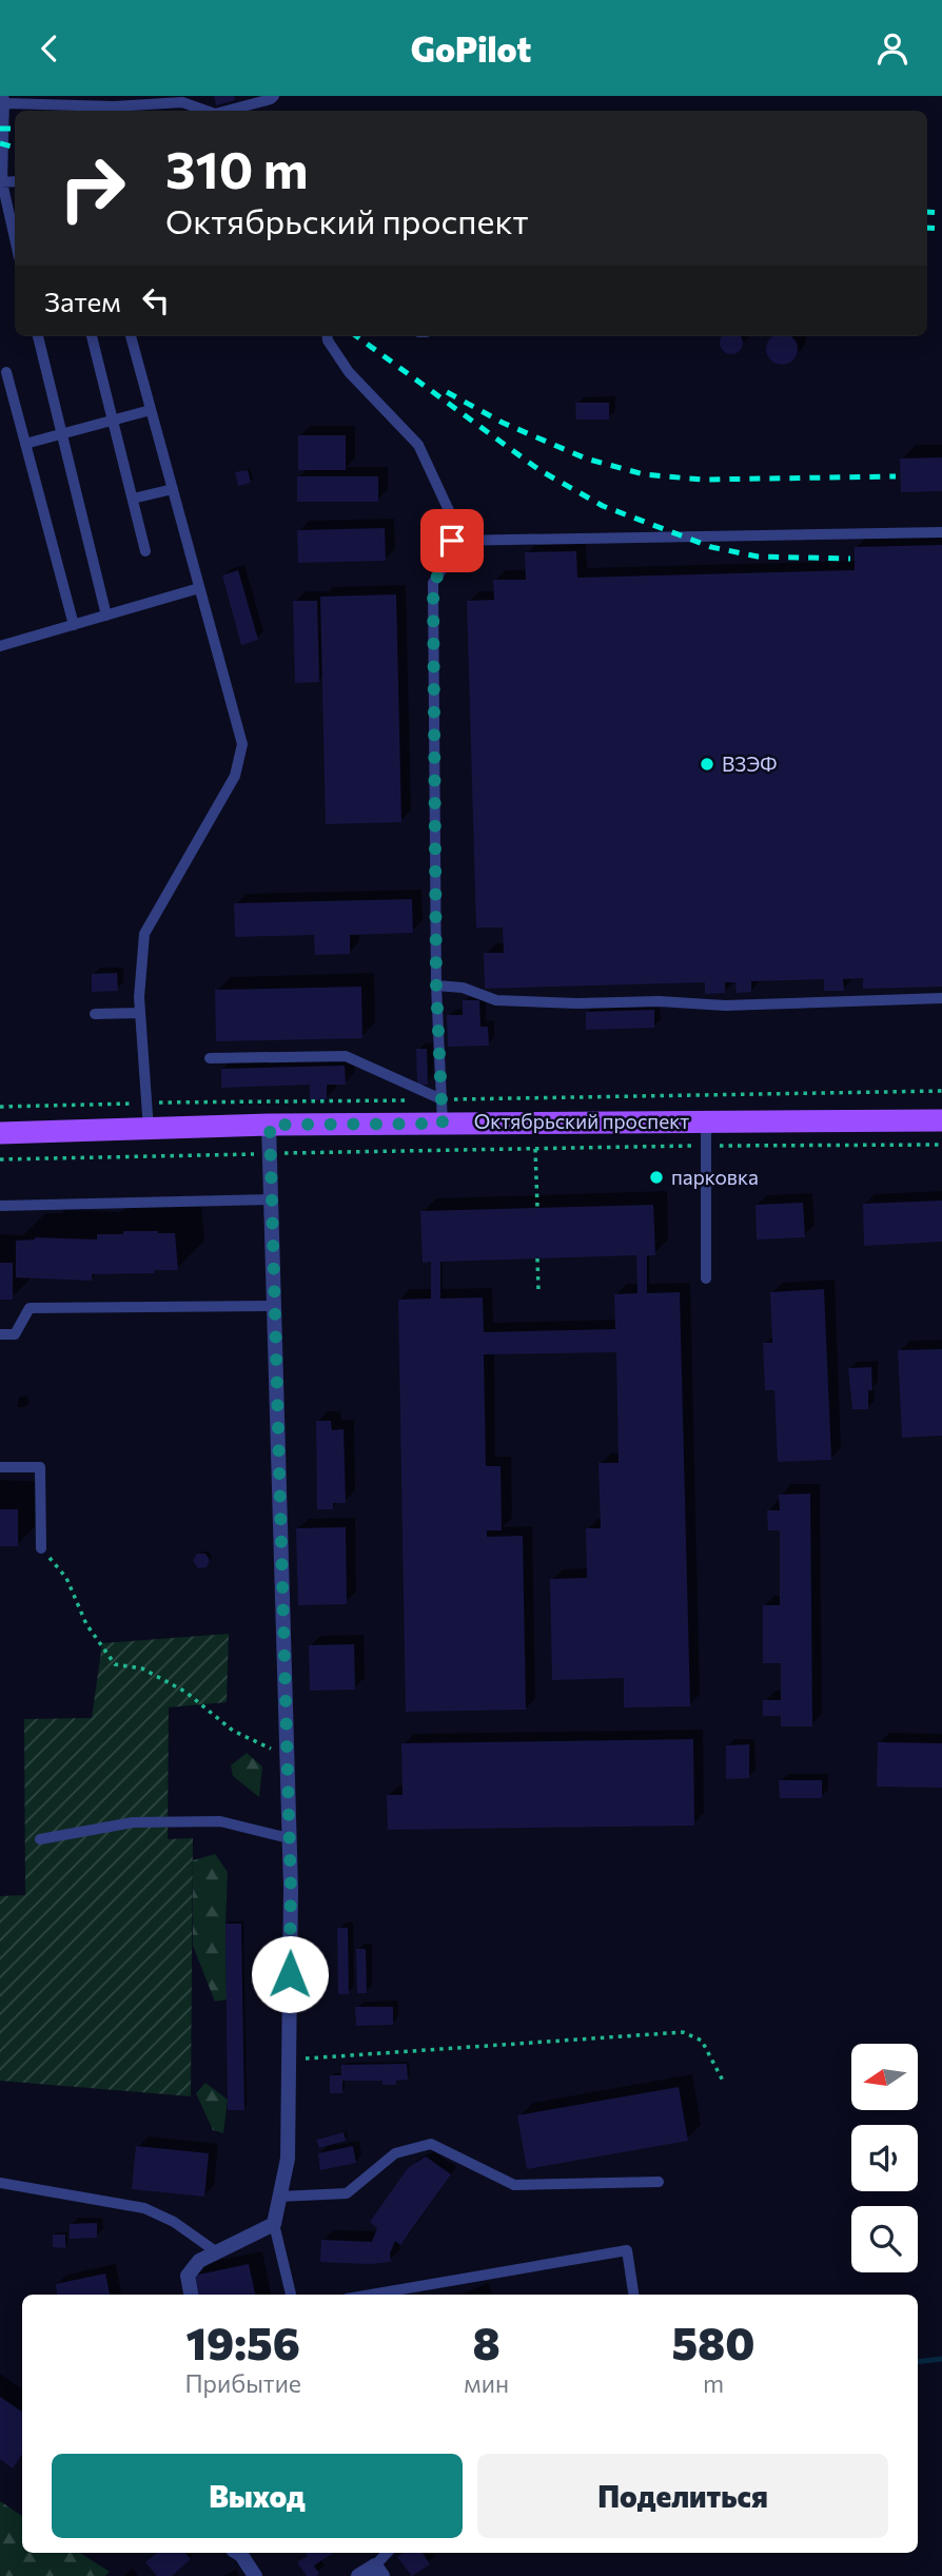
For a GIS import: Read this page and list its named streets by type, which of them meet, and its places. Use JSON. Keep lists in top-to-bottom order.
{
  "streets": {
    "main road": ["Октябрьский проспект"]
  },
  "places": ["ВЗЭФ", "парковка"],
  "north": "left",
  "page": {
    "header": "GoPilot",
    "turn": ["310 m", "Октябрьский проспект"],
    "then": "Затем",
    "eta": [
      "19:56",
      "Прибытие",
      "8",
      "мин",
      "580",
      "m"
    ],
    "buttons": ["Выход", "Поделиться"]
  }
}
